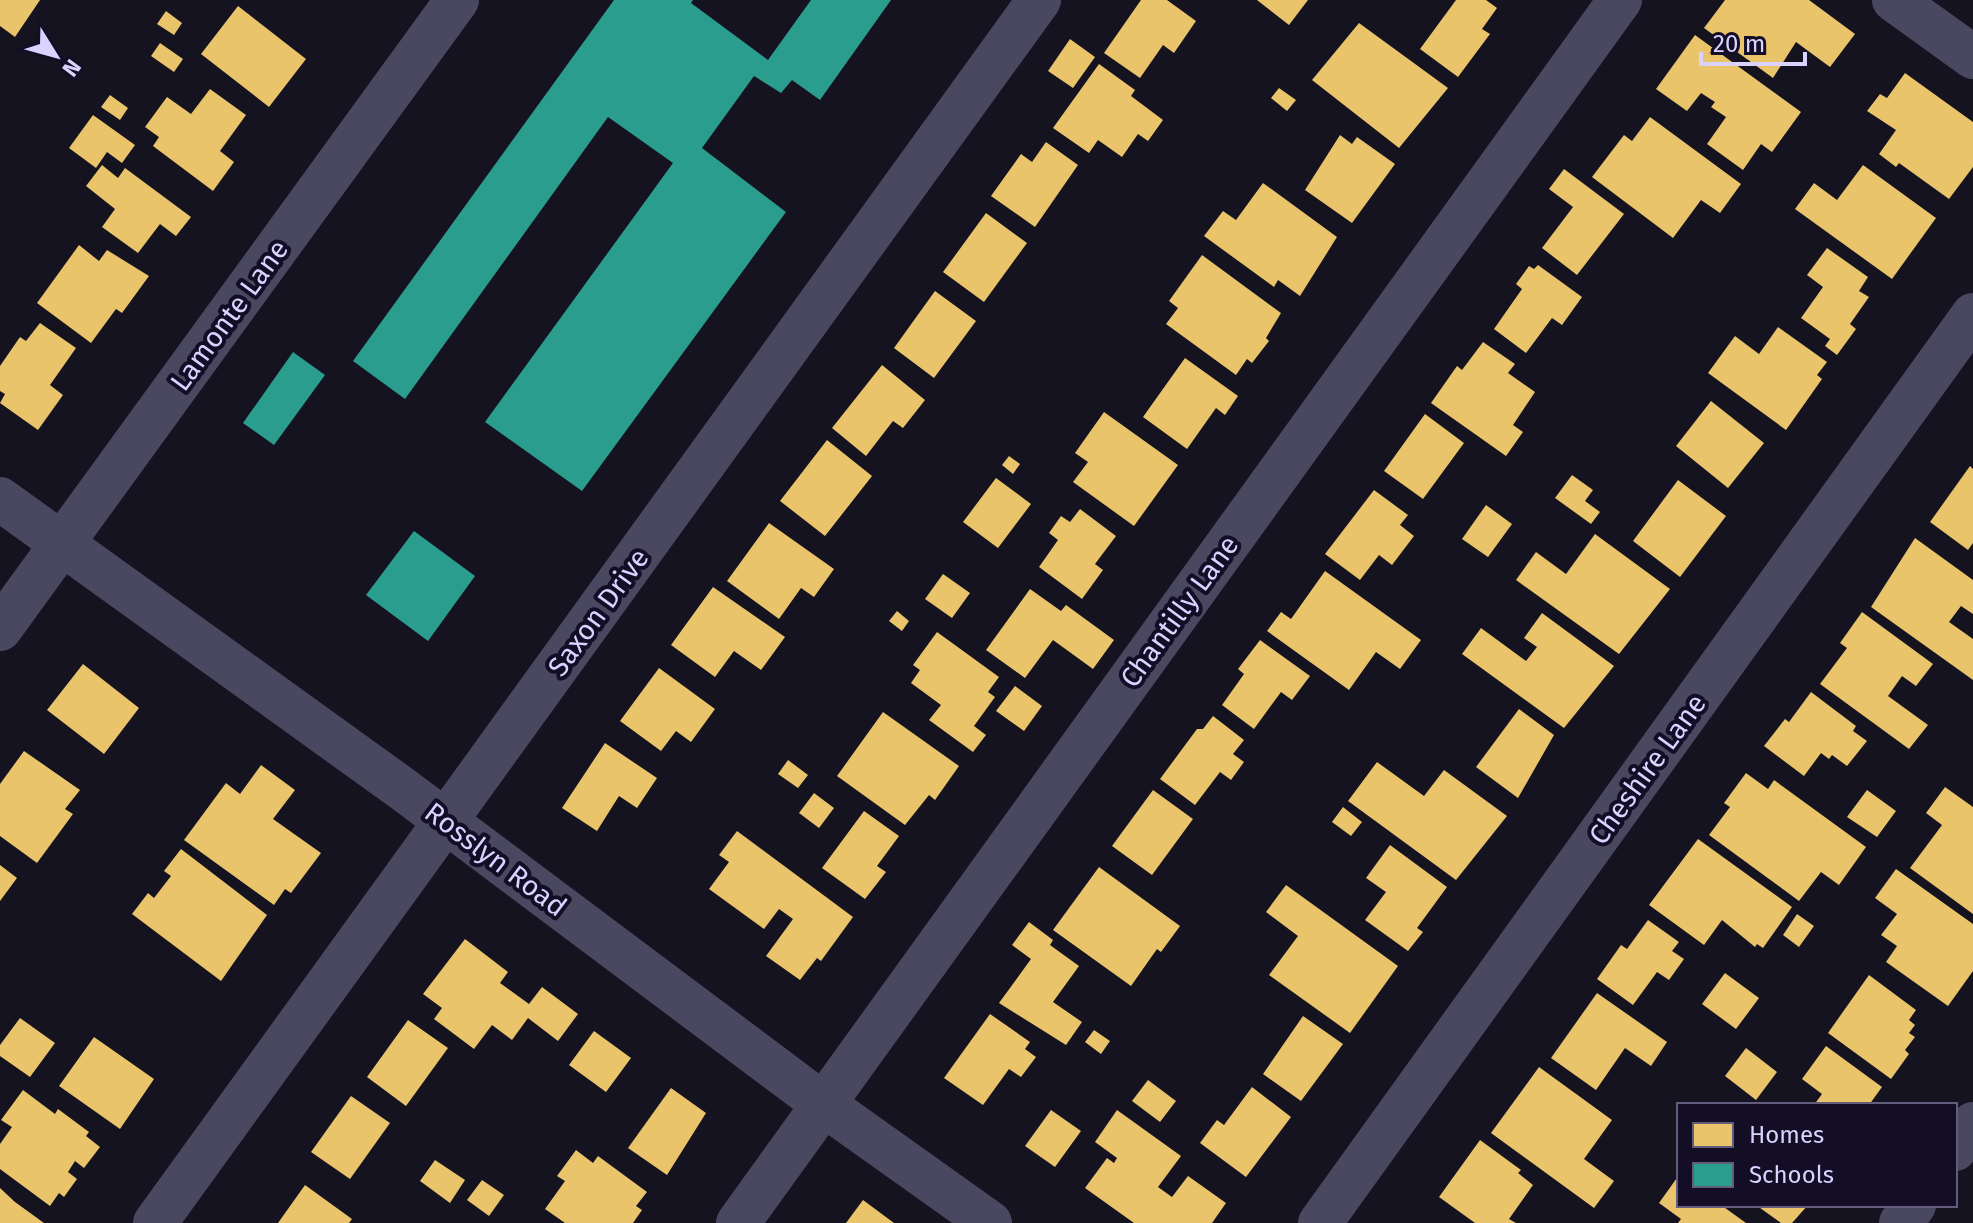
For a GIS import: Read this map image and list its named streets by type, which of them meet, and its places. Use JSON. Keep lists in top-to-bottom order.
{
  "streets": {
    "street": [
      "Lamonte Lane",
      "Chantilly Lane",
      "Saxon Drive",
      "Cheshire Lane",
      "Rosslyn Road"
    ]
  },
  "crossings": [
    ["Lamonte Lane", "Rosslyn Road"],
    ["Chantilly Lane", "Rosslyn Road"],
    ["Saxon Drive", "Rosslyn Road"]
  ],
  "legend": ["Homes", "Schools"],
  "scale_bar": "20 m",
  "north": "bottom right"
}
